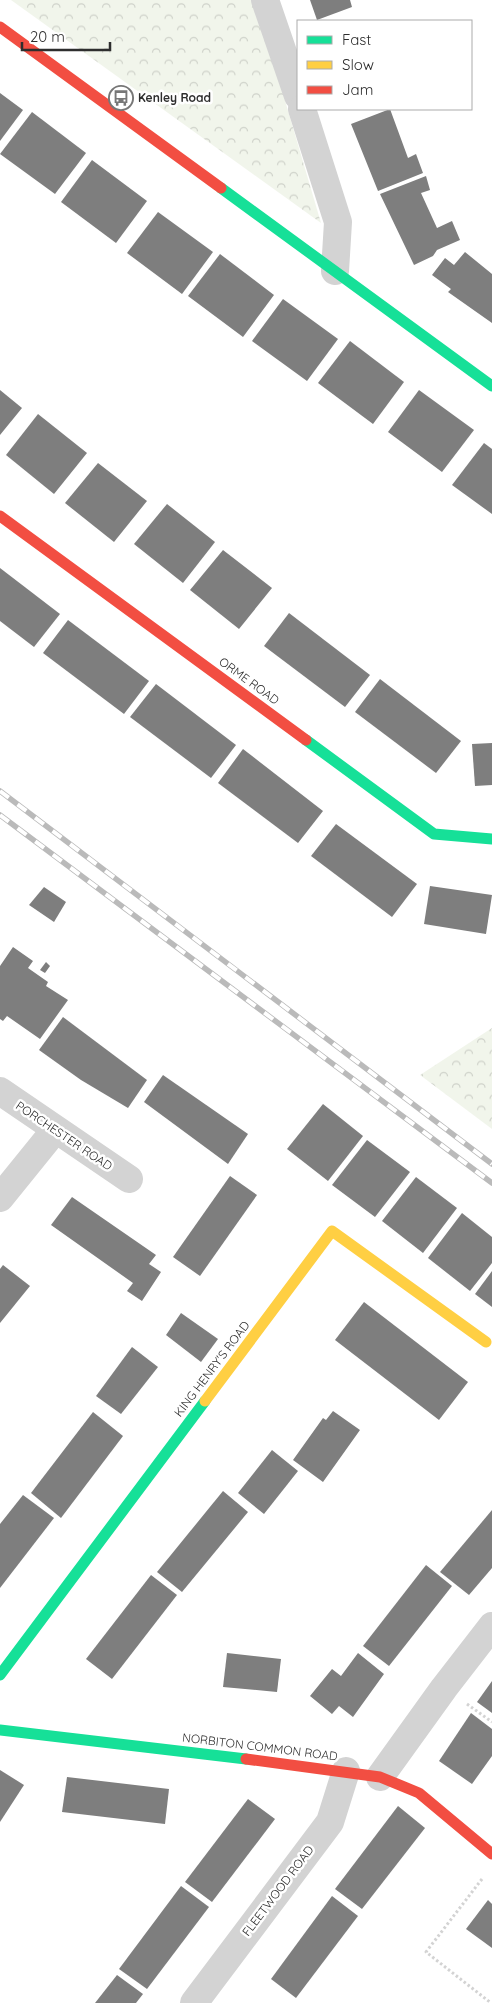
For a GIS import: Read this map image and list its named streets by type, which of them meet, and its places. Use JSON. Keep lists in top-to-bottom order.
{
  "streets": {
    "street": [
      "ORME ROAD",
      "PORCHESTER ROAD",
      "KING HENRY'S ROAD",
      "NORBITON COMMON ROAD",
      "FLEETWOOD ROAD"
    ]
  },
  "crossings": [
    ["NORBITON COMMON ROAD", "FLEETWOOD ROAD"]
  ],
  "places": {
    "bus stop": ["Kenley Road"]
  },
  "legend": ["Fast", "Slow", "Jam"],
  "scale_bar": "20 m"
}
